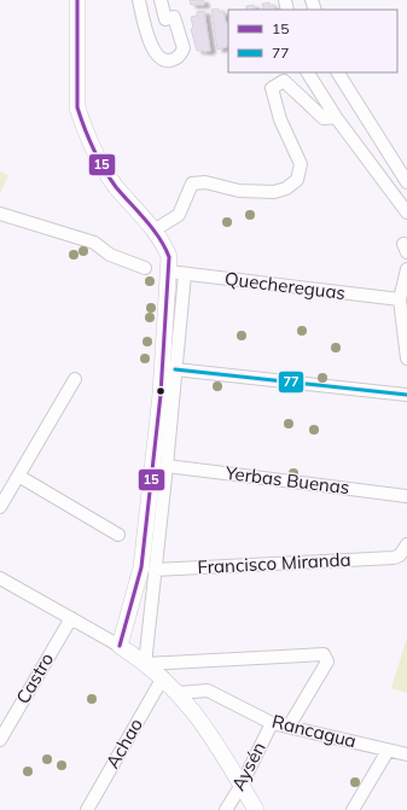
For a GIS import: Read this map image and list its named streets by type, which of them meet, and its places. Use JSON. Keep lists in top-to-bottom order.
{
  "streets": {
    "street": [
      "Quechereguas",
      "Yerbas Buenas",
      "Francisco Miranda",
      "Castro",
      "Rancagua",
      "Achao",
      "Aysén"
    ]
  },
  "crossings": [
    ["Rancagua", "Aysén"]
  ],
  "lines": ["transit line 15", "transit line 77"],
  "legend": ["15", "77"]
}
